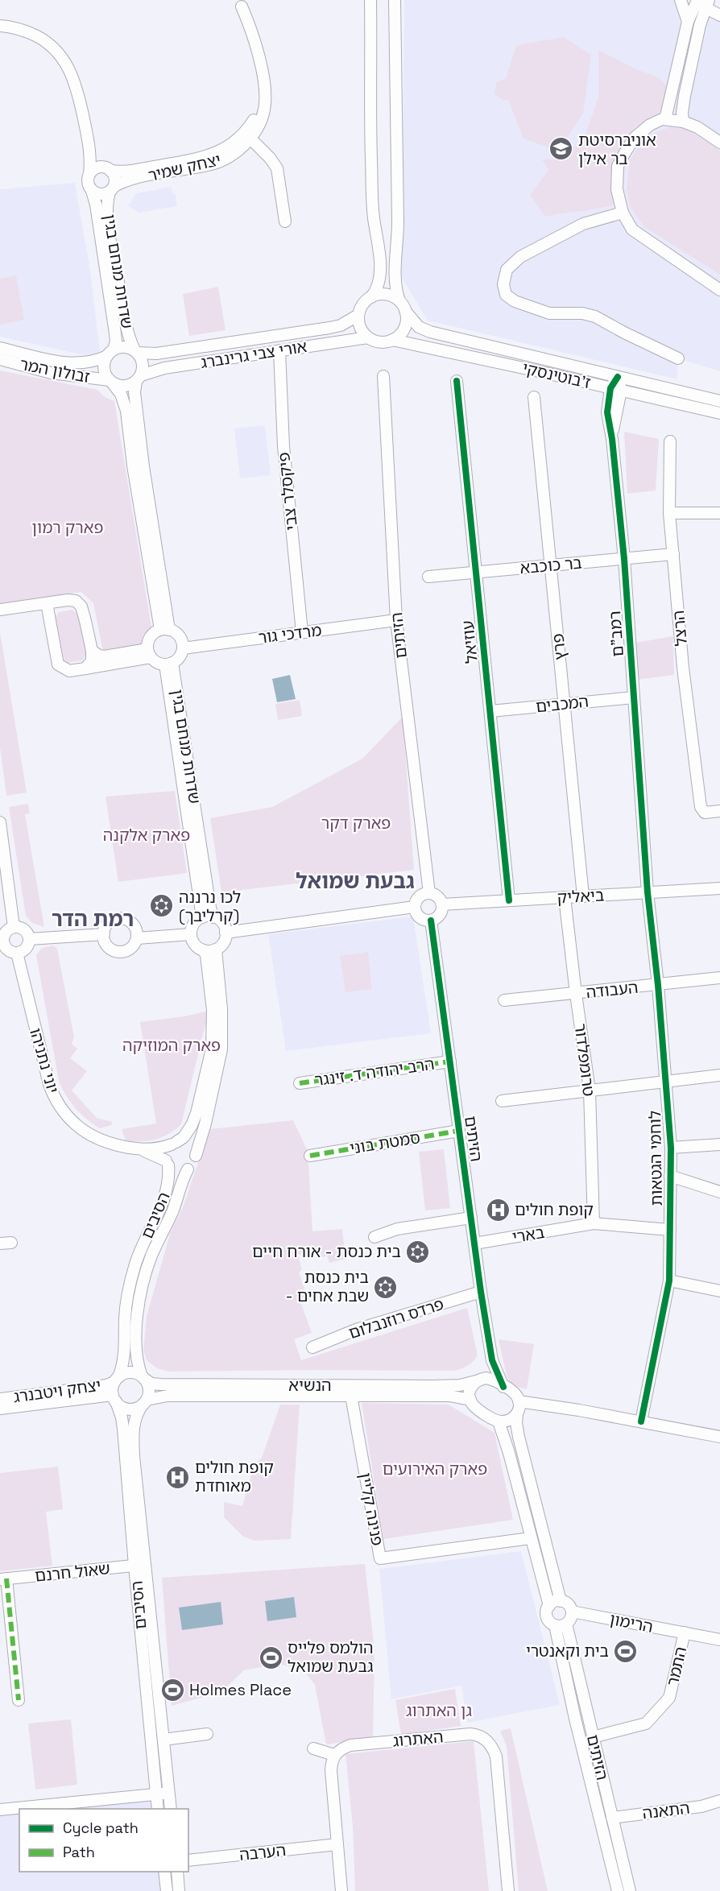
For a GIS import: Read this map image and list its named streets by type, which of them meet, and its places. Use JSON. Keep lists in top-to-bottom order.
{
  "streets": {
    "street": [
      "יצחק שמיר",
      "שדרות מנחם בגין",
      "אורי צבי גרינברג",
      "זבולון המר",
      "ז'בוטינסקי",
      "פיקסלר צבי",
      "בר כוכבא",
      "הרצל",
      "מרדכי גור",
      "רמב\"ם",
      "הזיתים",
      "עוזיאל",
      "פרץ",
      "המכבים",
      "ביאליק",
      "העבודה",
      "טרומפלדור",
      "יוני נתניהו",
      "הרב יהודה ד. זינגר",
      "סמטת בוני",
      "לוחמי הגטאות",
      "הסיבים",
      "בארי",
      "פרדס רוזנבלום",
      "הנשיא",
      "יצחק ויטבנרג",
      "פנינה קליין",
      "שאול חרנם",
      "הרימון",
      "התמר",
      "האתרוג",
      "התאנה",
      "הערבה"
    ]
  },
  "crossings": [
    ["יצחק שמיר", "שדרות מנחם בגין"],
    ["שדרות מנחם בגין", "אורי צבי גרינברג"],
    ["שדרות מנחם בגין", "זבולון המר"],
    ["שדרות מנחם בגין", "מרדכי גור"],
    ["אורי צבי גרינברג", "זבולון המר"],
    ["אורי צבי גרינברג", "ז'בוטינסקי"],
    ["אורי צבי גרינברג", "פיקסלר צבי"],
    ["ז'בוטינסקי", "רמב\"ם"],
    ["פיקסלר צבי", "מרדכי גור"],
    ["בר כוכבא", "הרצל"],
    ["בר כוכבא", "רמב\"ם"],
    ["בר כוכבא", "עוזיאל"],
    ["בר כוכבא", "פרץ"],
    ["מרדכי גור", "הזיתים"],
    ["רמב\"ם", "המכבים"],
    ["רמב\"ם", "ביאליק"],
    ["רמב\"ם", "לוחמי הגטאות"],
    ["הזיתים", "ביאליק"],
    ["הזיתים", "הרב יהודה ד. זינגר"],
    ["הזיתים", "סמטת בוני"],
    ["הזיתים", "בארי"],
    ["הזיתים", "פרדס רוזנבלום"],
    ["הזיתים", "הנשיא"],
    ["הזיתים", "הרימון"],
    ["הזיתים", "התמר"],
    ["הזיתים", "התאנה"],
    ["עוזיאל", "המכבים"],
    ["עוזיאל", "ביאליק"],
    ["פרץ", "המכבים"],
    ["פרץ", "ביאליק"],
    ["ביאליק", "טרומפלדור"],
    ["ביאליק", "לוחמי הגטאות"],
    ["העבודה", "טרומפלדור"],
    ["העבודה", "לוחמי הגטאות"],
    ["טרומפלדור", "בארי"],
    ["יוני נתניהו", "הסיבים"],
    ["לוחמי הגטאות", "בארי"],
    ["הסיבים", "הנשיא"],
    ["הסיבים", "יצחק ויטבנרג"],
    ["הסיבים", "שאול חרנם"],
    ["הנשיא", "יצחק ויטבנרג"],
    ["הנשיא", "פנינה קליין"],
    ["הרימון", "התמר"]
  ],
  "districts": ["גבעת שמואל", "רמת הדר"],
  "parks": [
    "פארק רמון",
    "פארק דקר",
    "פארק אלקנה",
    "פארק המוזיקה",
    "פארק האירועים",
    "גן האתרוג"
  ],
  "places": {
    "school or university": ["אוניברסיטת בר אילן"],
    "synagogue": ["לכו נרננה (קרליבך)", "בית כנסת - אורח חיים", "בית כנסת - שבת אחים"],
    "hospital": ["קופת חולים", "קופת חולים מאוחדת"],
    "sports": ["בית וקאנטרי", "הולמס פלייס גבעת שמואל", "Holmes Place"]
  },
  "legend": ["Cycle path", "Path"]
}
